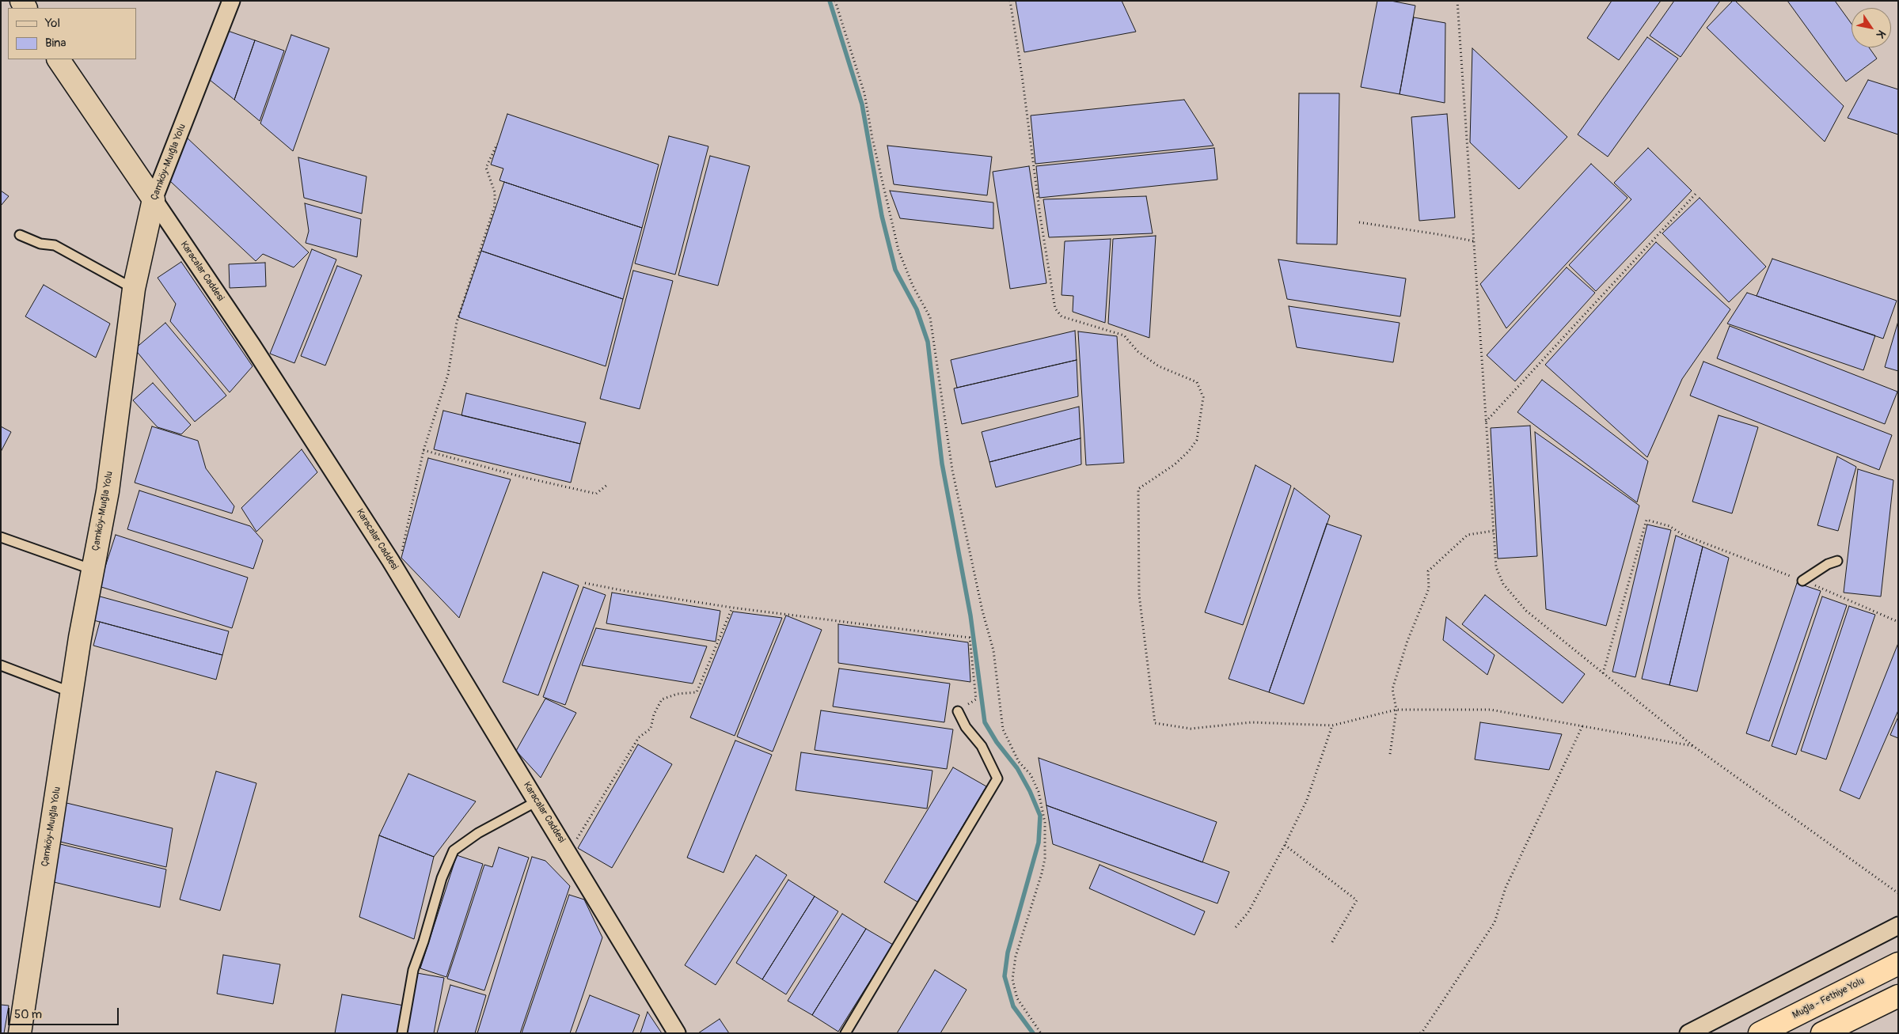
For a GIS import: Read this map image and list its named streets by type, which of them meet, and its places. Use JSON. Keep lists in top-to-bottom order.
{
  "streets": {
    "highway": ["Muğla - Fethiye Yolu"],
    "street": ["Çamköy-Muığla Yolu", "Karacalar Caddesi"]
  },
  "crossings": [
    ["Çamköy-Muığla Yolu", "Karacalar Caddesi"]
  ],
  "legend": ["Yol", "Bina"],
  "scale_bar": "50 m",
  "north": "bottom right"
}
